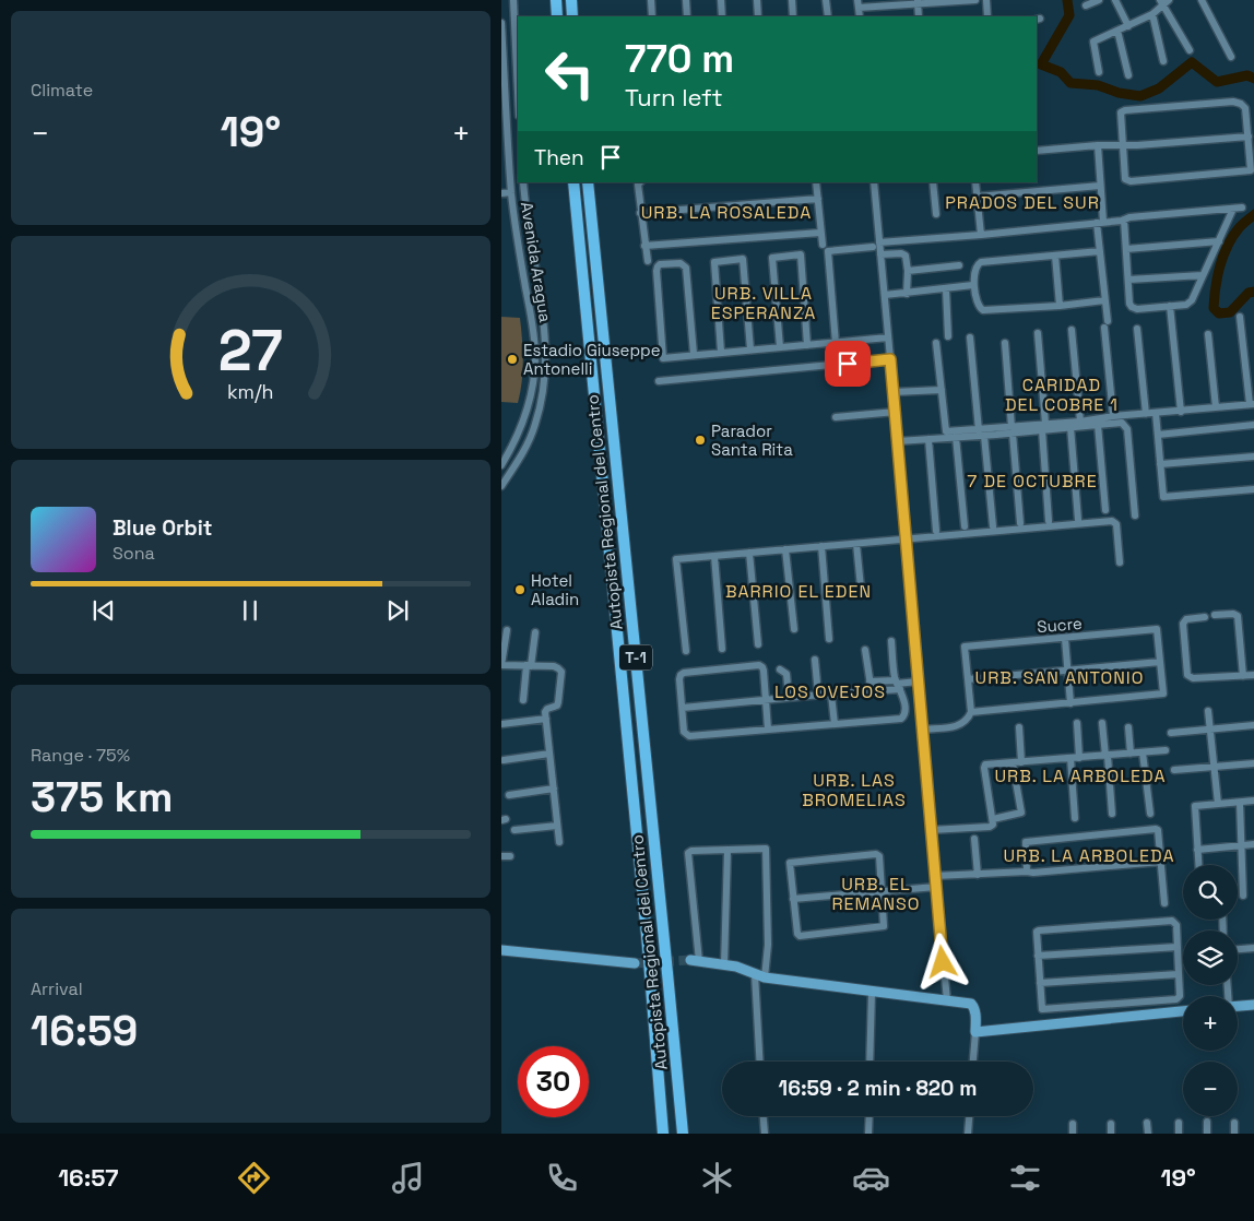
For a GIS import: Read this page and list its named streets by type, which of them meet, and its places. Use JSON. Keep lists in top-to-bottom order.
{
  "streets": {
    "highway": ["Autopista Regional del Centro", "T-1"],
    "street": ["Avenida Aragua", "Sucre"]
  },
  "districts": [
    "PRADOS DEL SUR",
    "URB. LA ROSALEDA",
    "URB. VILLA ESPERANZA",
    "CARIDAD DEL COBRE 1",
    "7 DE OCTUBRE",
    "BARRIO EL EDEN",
    "URB. SAN ANTONIO",
    "LOS OVEJOS",
    "URB. LA ARBOLEDA",
    "URB. LAS BROMELIAS",
    "URB. LA ARBOLEDA",
    "URB. EL REMANSO"
  ],
  "places": ["Estadio Giuseppe Antonelli", "Parador Santa Rita", "Hotel Aladin"],
  "page": {
    "tile": [
      "Climate",
      ["Range · 75%", "375 km"],
      ["Arrival", "16:59"]
    ],
    "turn": ["770 m", "Turn left"],
    "heat": ["−", "19°", "+"],
    "then": "Then",
    "song": ["Blue Orbit", "Sona"],
    "map_buttons": ["+", "−"],
    "limit": "30",
    "trip": "16:59 · 2 min · 820 m",
    "tabs": ["16:57", "19°"],
    "gauge": ["27", "km/h"]
  }
}
